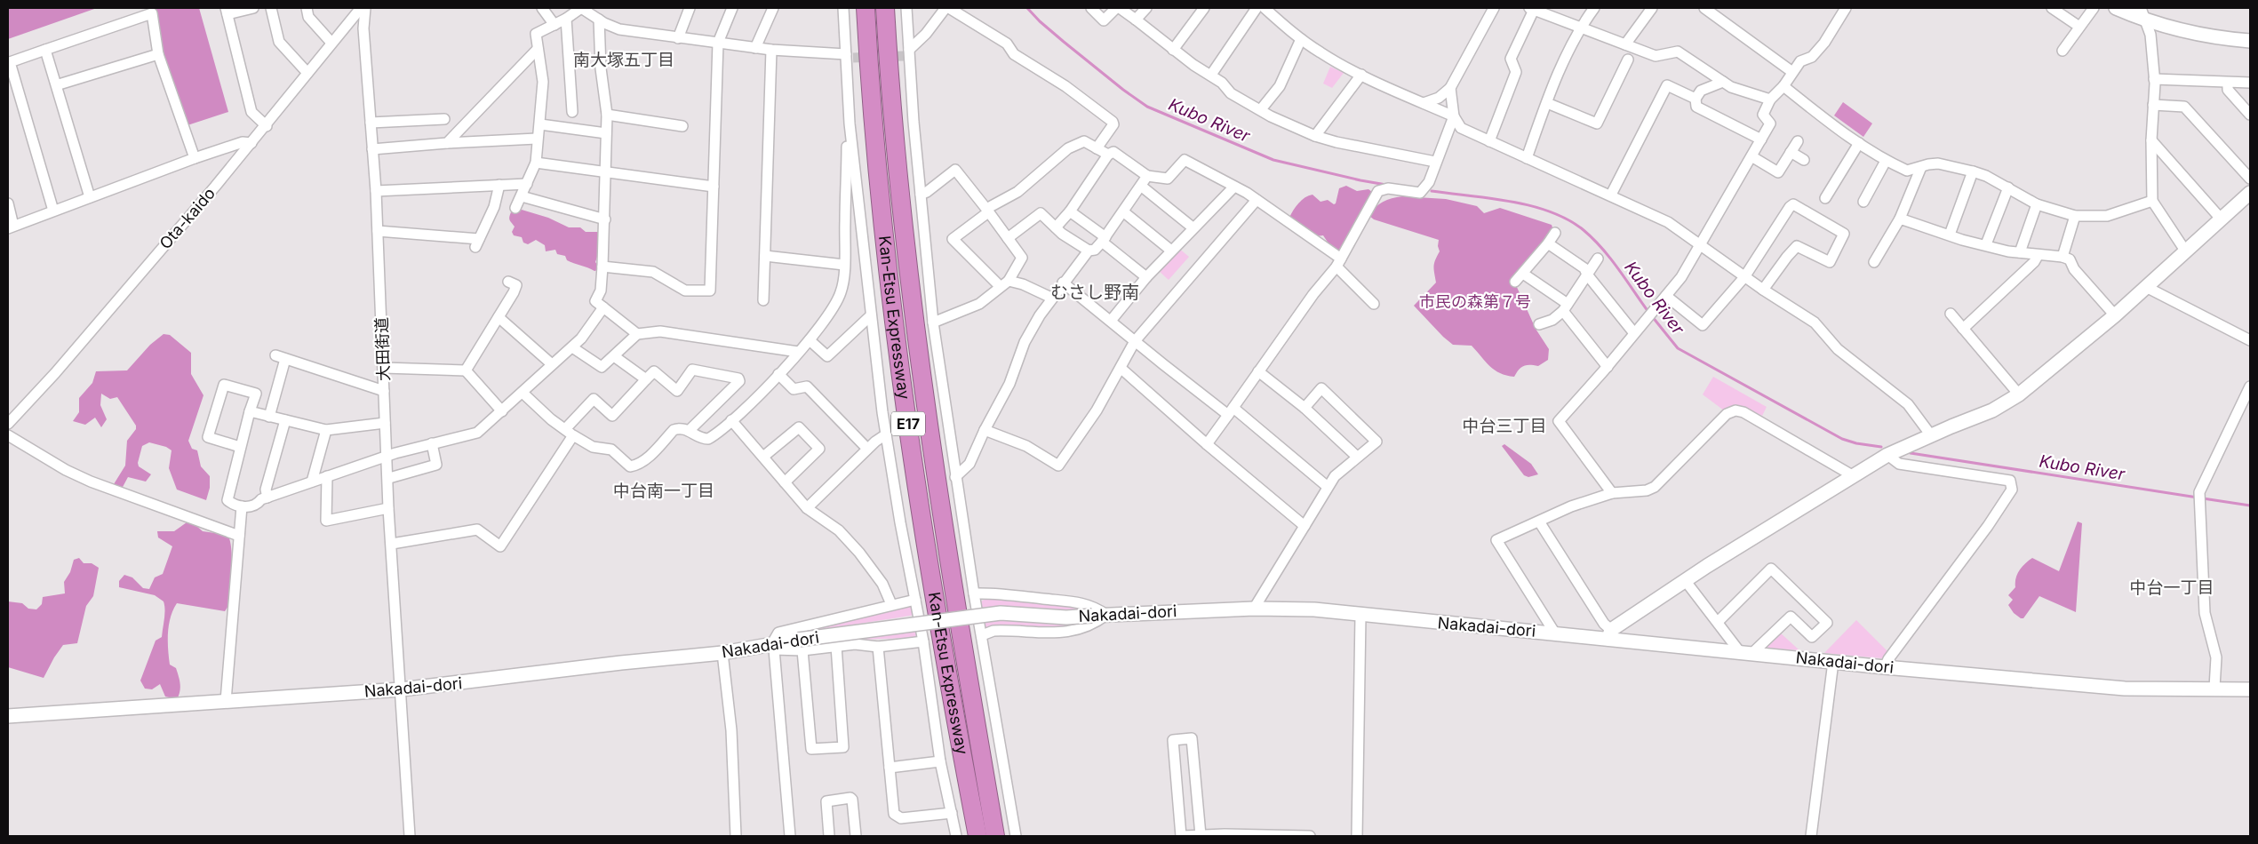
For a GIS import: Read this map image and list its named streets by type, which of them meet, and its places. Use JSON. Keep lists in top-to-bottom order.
{
  "streets": {
    "highway": ["Kan-Etsu Expressway", "E17"],
    "street": ["Ota-kaido", "大田街道", "Nakadai-dori"]
  },
  "crossings": [
    ["大田街道", "Nakadai-dori"]
  ],
  "districts": [
    "南大塚五丁目",
    "むさし野南",
    "中台三丁目",
    "中台南一丁目",
    "中台一丁目"
  ],
  "water": ["Kubo River"],
  "parks": ["市民の森第７号"]
}
